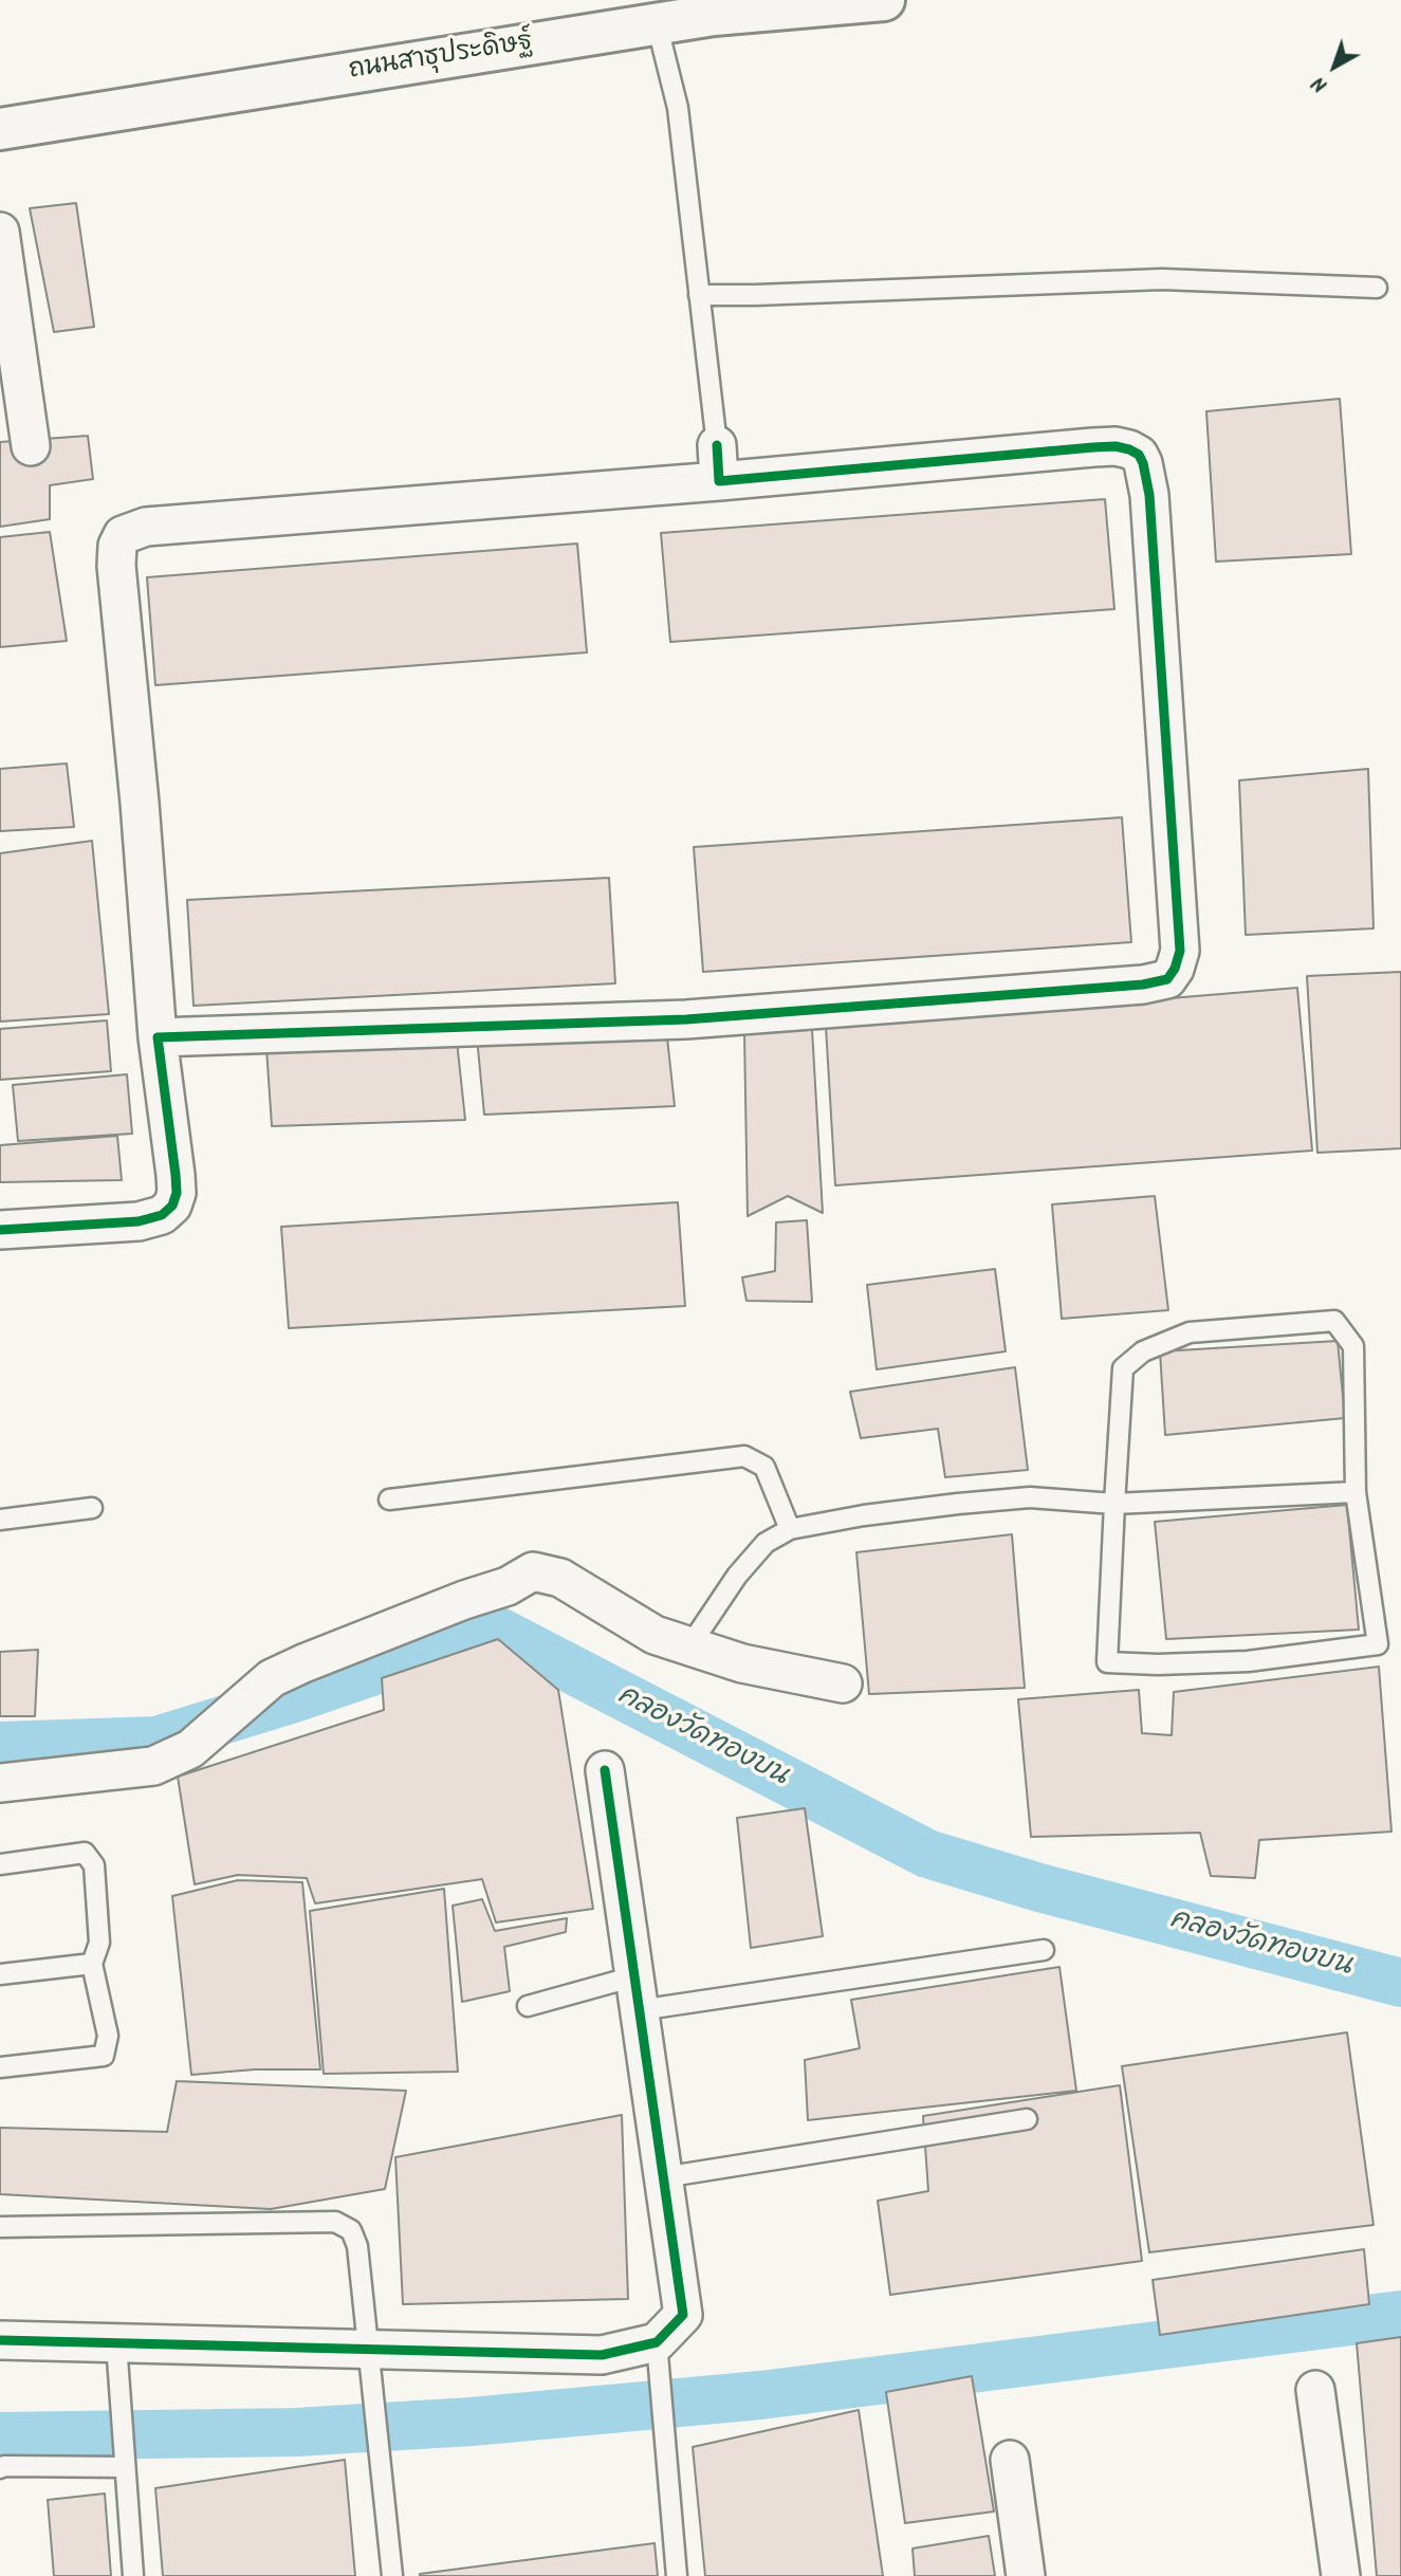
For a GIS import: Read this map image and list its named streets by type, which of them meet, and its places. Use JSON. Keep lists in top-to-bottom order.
{
  "streets": {
    "street": ["ถนนสาธุประดิษฐ์"]
  },
  "water": ["คลองวัดทองบน"],
  "north": "bottom left"
}
